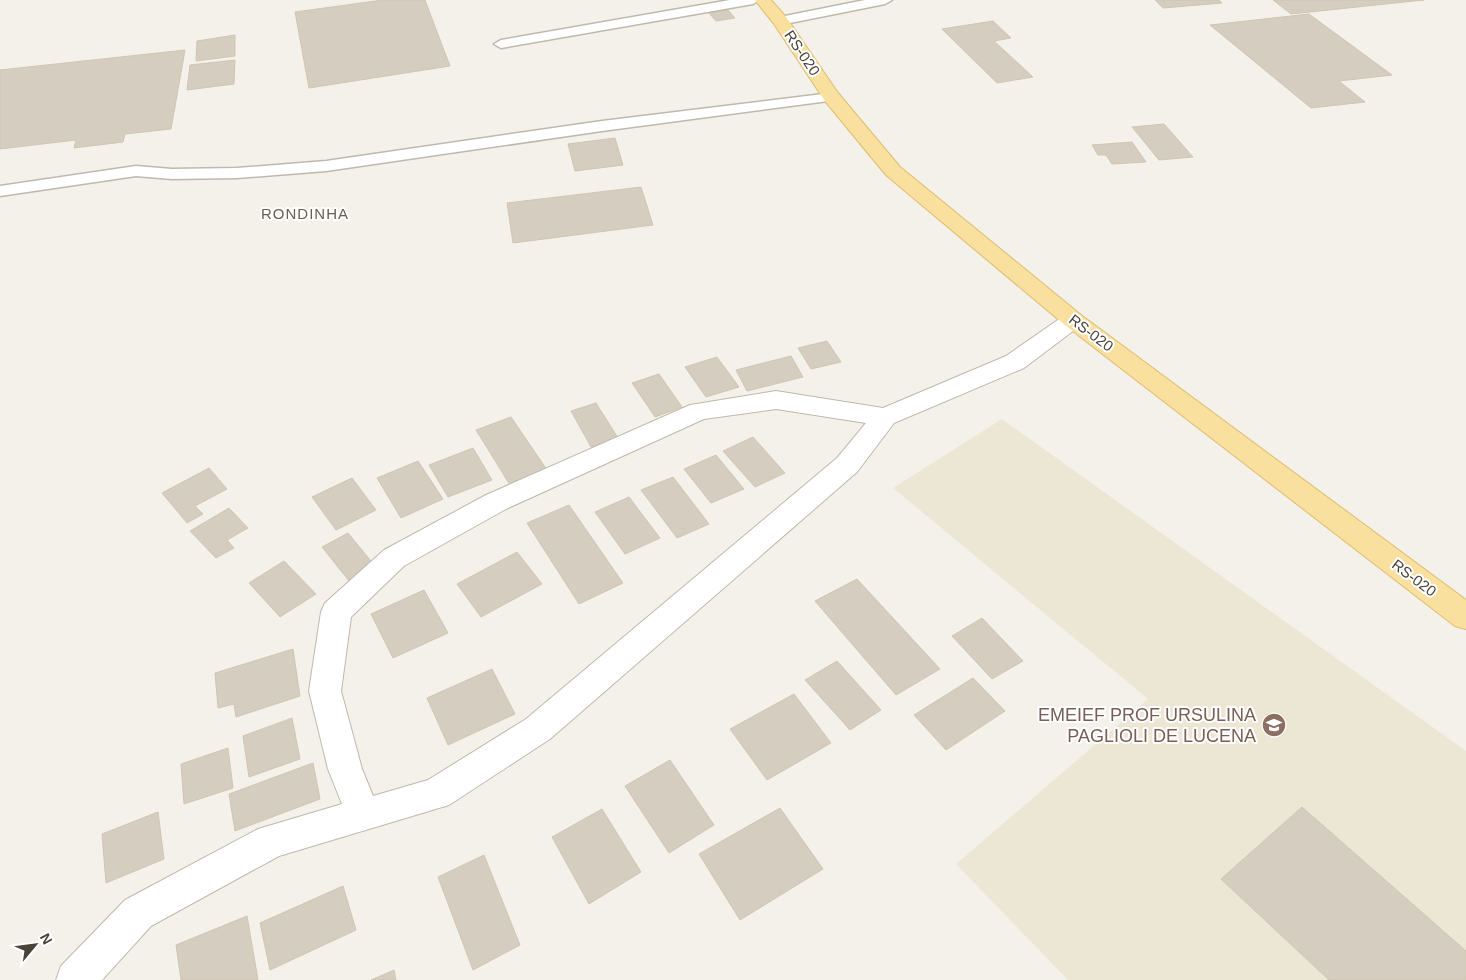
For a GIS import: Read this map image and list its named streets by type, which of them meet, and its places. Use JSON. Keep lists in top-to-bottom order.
{
  "streets": {
    "main road": ["RS-020"]
  },
  "districts": ["RONDINHA"],
  "places": {
    "school or university": ["EMEIEF PROF URSULINA PAGLIOLI DE LUCENA"]
  },
  "north": "top right"
}
